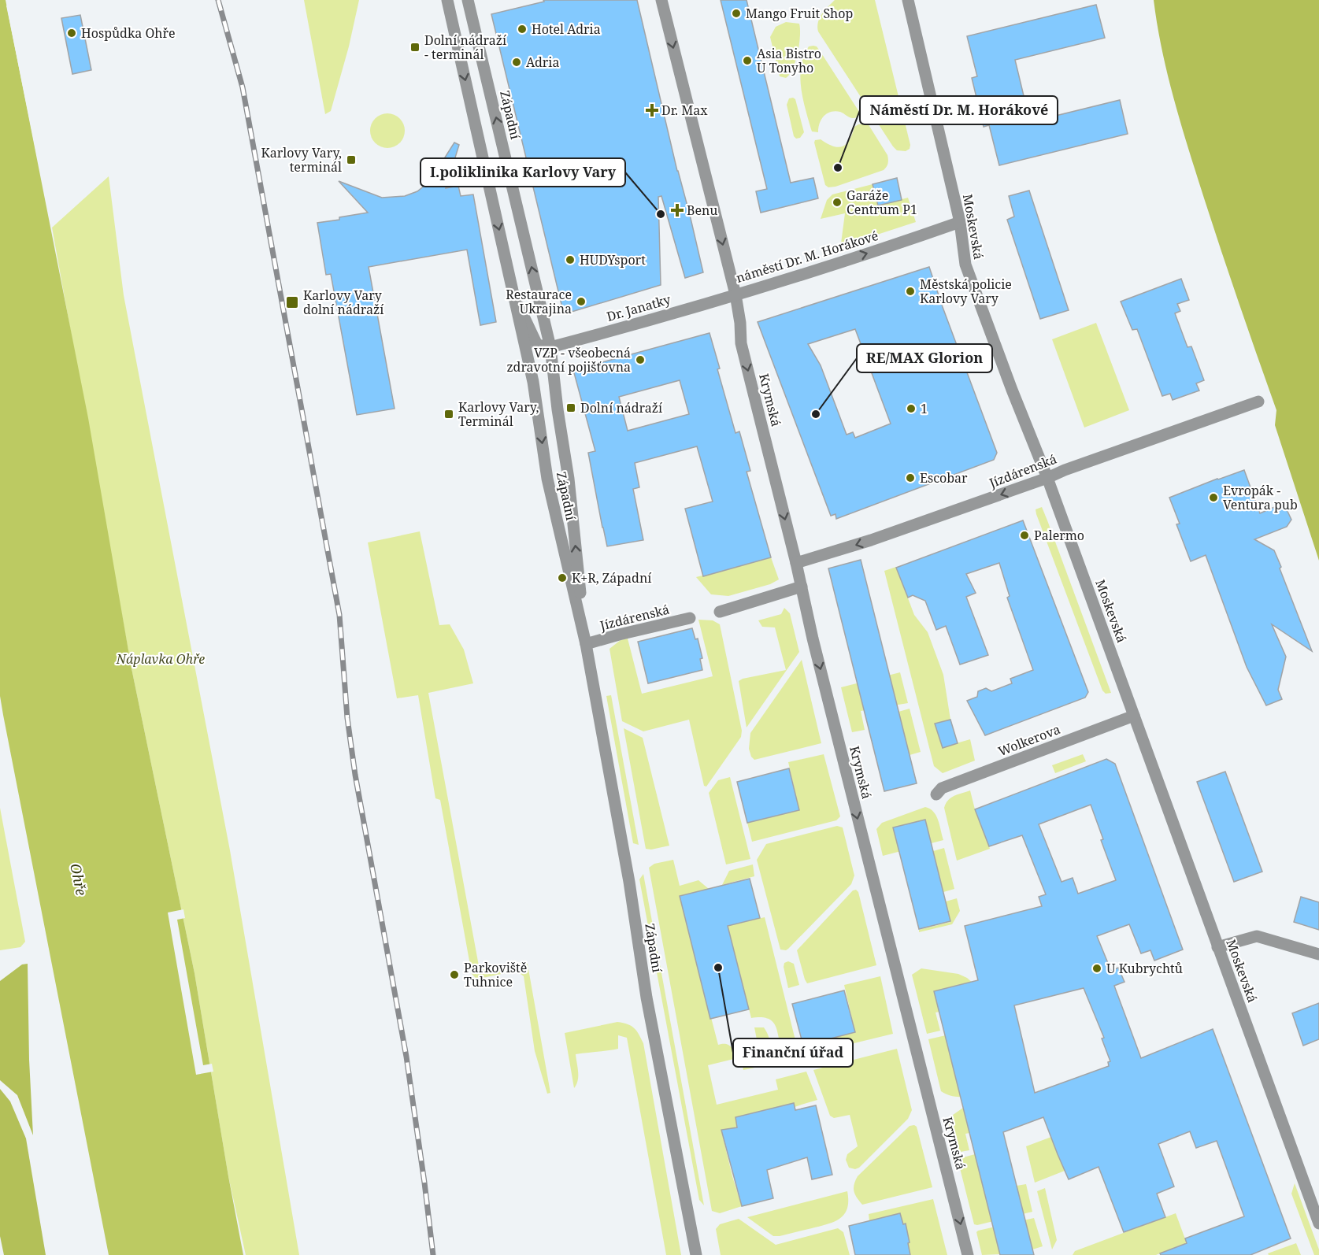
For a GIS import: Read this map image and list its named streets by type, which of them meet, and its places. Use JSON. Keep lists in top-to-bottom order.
{
  "streets": {
    "street": [
      "Západní",
      "Moskevská",
      "náměstí Dr. M. Horákové",
      "Dr. Janatky",
      "Krymská",
      "Jízdárenská",
      "Wolkerova"
    ]
  },
  "crossings": [
    ["Západní", "Dr. Janatky"],
    ["Západní", "Jízdárenská"],
    ["Moskevská", "náměstí Dr. M. Horákové"],
    ["Moskevská", "Jízdárenská"],
    ["Moskevská", "Wolkerova"],
    ["náměstí Dr. M. Horákové", "Dr. Janatky"],
    ["náměstí Dr. M. Horákové", "Krymská"],
    ["Dr. Janatky", "Krymská"],
    ["Krymská", "Jízdárenská"]
  ],
  "one_way": ["Krymská", "Jízdárenská"],
  "water": ["Ohře"],
  "parks": ["Náplavka Ohře"],
  "places": {
    "other": [
      "Mango Fruit Shop",
      "Hotel Adria",
      "Hospůdka Ohře",
      "Asia Bistro U Tonyho",
      "Adria",
      "Náměstí Dr. M. Horákové",
      "Garáže Centrum P1",
      "I.poliklinika Karlovy Vary",
      "HUDYsport",
      "Městská policie Karlovy Vary",
      "Restaurace Ukrajina",
      "VZP - všeobecná zdravotní pojišťovna",
      "1",
      "RE/MAX Glorion",
      "Escobar",
      "Evropák - Ventura pub",
      "Palermo",
      "K+R, Západní",
      "Finanční úřad",
      "U Kubrychtů",
      "Parkoviště Tuhnice"
    ],
    "transit": [
      "Dolní nádraží - terminál",
      "Karlovy Vary, terminál",
      "Karlovy Vary dolní nádraží",
      "Dolní nádraží",
      "Karlovy Vary, Terminál"
    ],
    "health": ["Dr. Max", "Benu"]
  }
}
